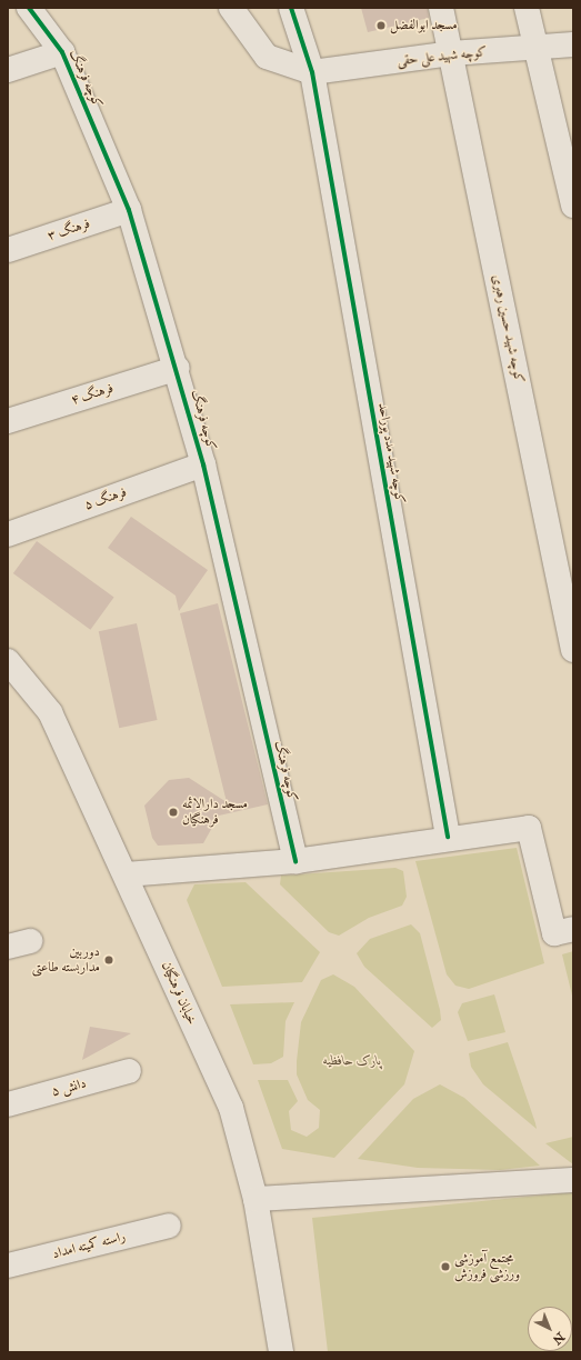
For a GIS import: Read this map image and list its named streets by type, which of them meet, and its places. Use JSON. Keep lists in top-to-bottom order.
{
  "streets": {
    "street": [
      "کوچه شهید علی حقی",
      "کوچه فرهنگ",
      "فرهنگ ۳",
      "کوچه شهید حسین رهبری",
      "فرهنگ ۴",
      "کوچه شهید مدد پوراحد",
      "فرهنگ ۵",
      "خیابان فرهنگیان",
      "دانش ۵",
      "راسته کمیته امداد"
    ]
  },
  "crossings": [
    ["کوچه شهید علی حقی", "کوچه شهید حسین رهبری"],
    ["کوچه شهید علی حقی", "کوچه شهید مدد پوراحد"],
    ["کوچه فرهنگ", "فرهنگ ۳"],
    ["کوچه فرهنگ", "فرهنگ ۴"],
    ["کوچه فرهنگ", "فرهنگ ۵"]
  ],
  "parks": ["پارک حافظیه"],
  "places": [
    "مسجد ابوالفضل",
    "مسجد دارالائمه فرهنگیان",
    "دوربین مداربسته طاعتی",
    "مجتمع آموزشی ورزشی فروزش"
  ],
  "north": "bottom right"
}
